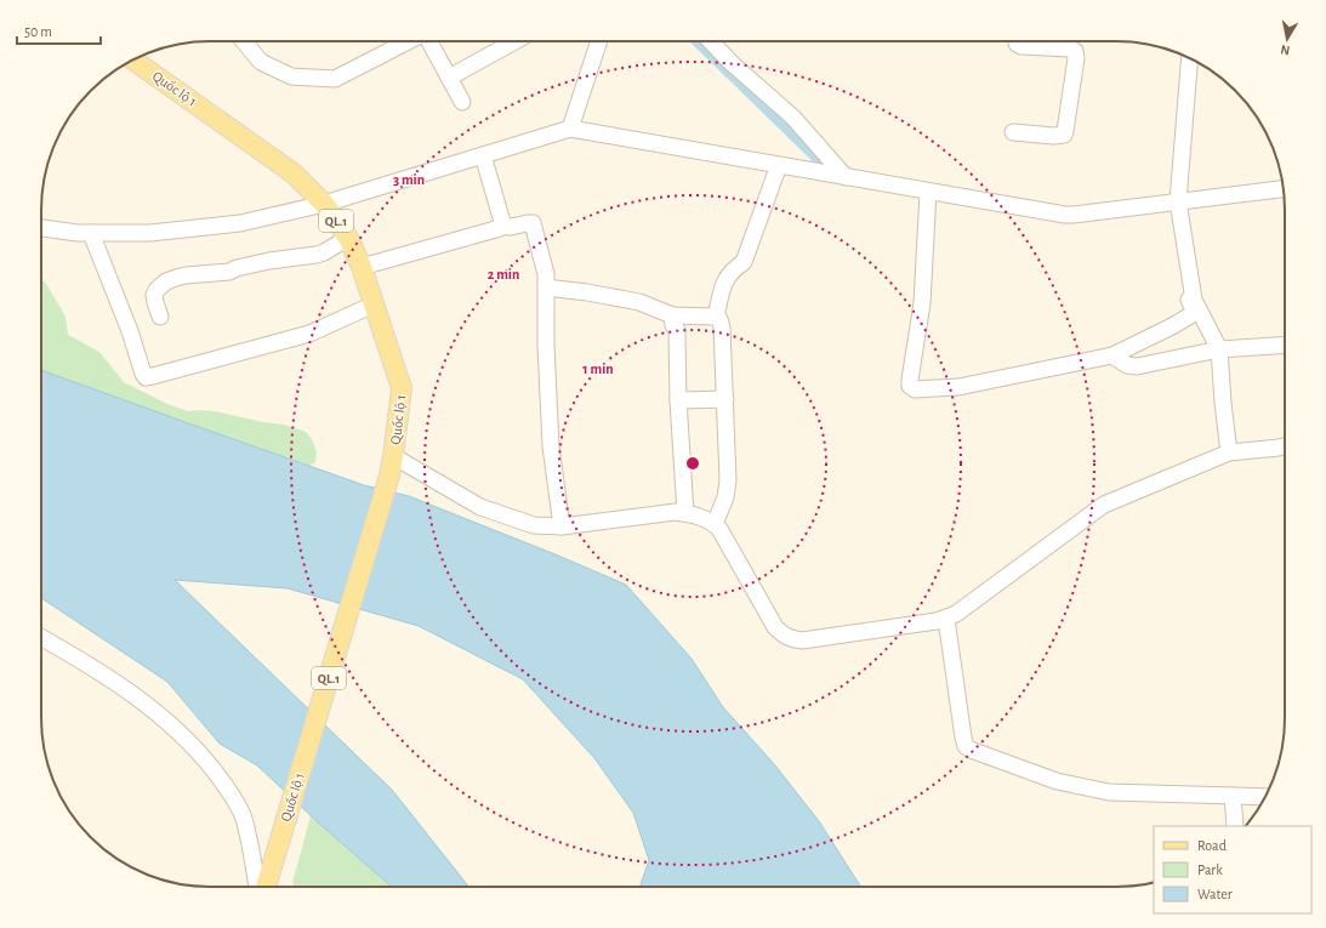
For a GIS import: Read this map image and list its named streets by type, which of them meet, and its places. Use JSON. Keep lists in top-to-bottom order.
{
  "streets": {
    "main road": ["Quốc lộ 1", "QL.1"]
  },
  "legend": ["Road", "Park", "Water"],
  "scale_bar": "50 m",
  "north": "bottom",
  "rings": ["3 min", "2 min", "1 min"]
}
